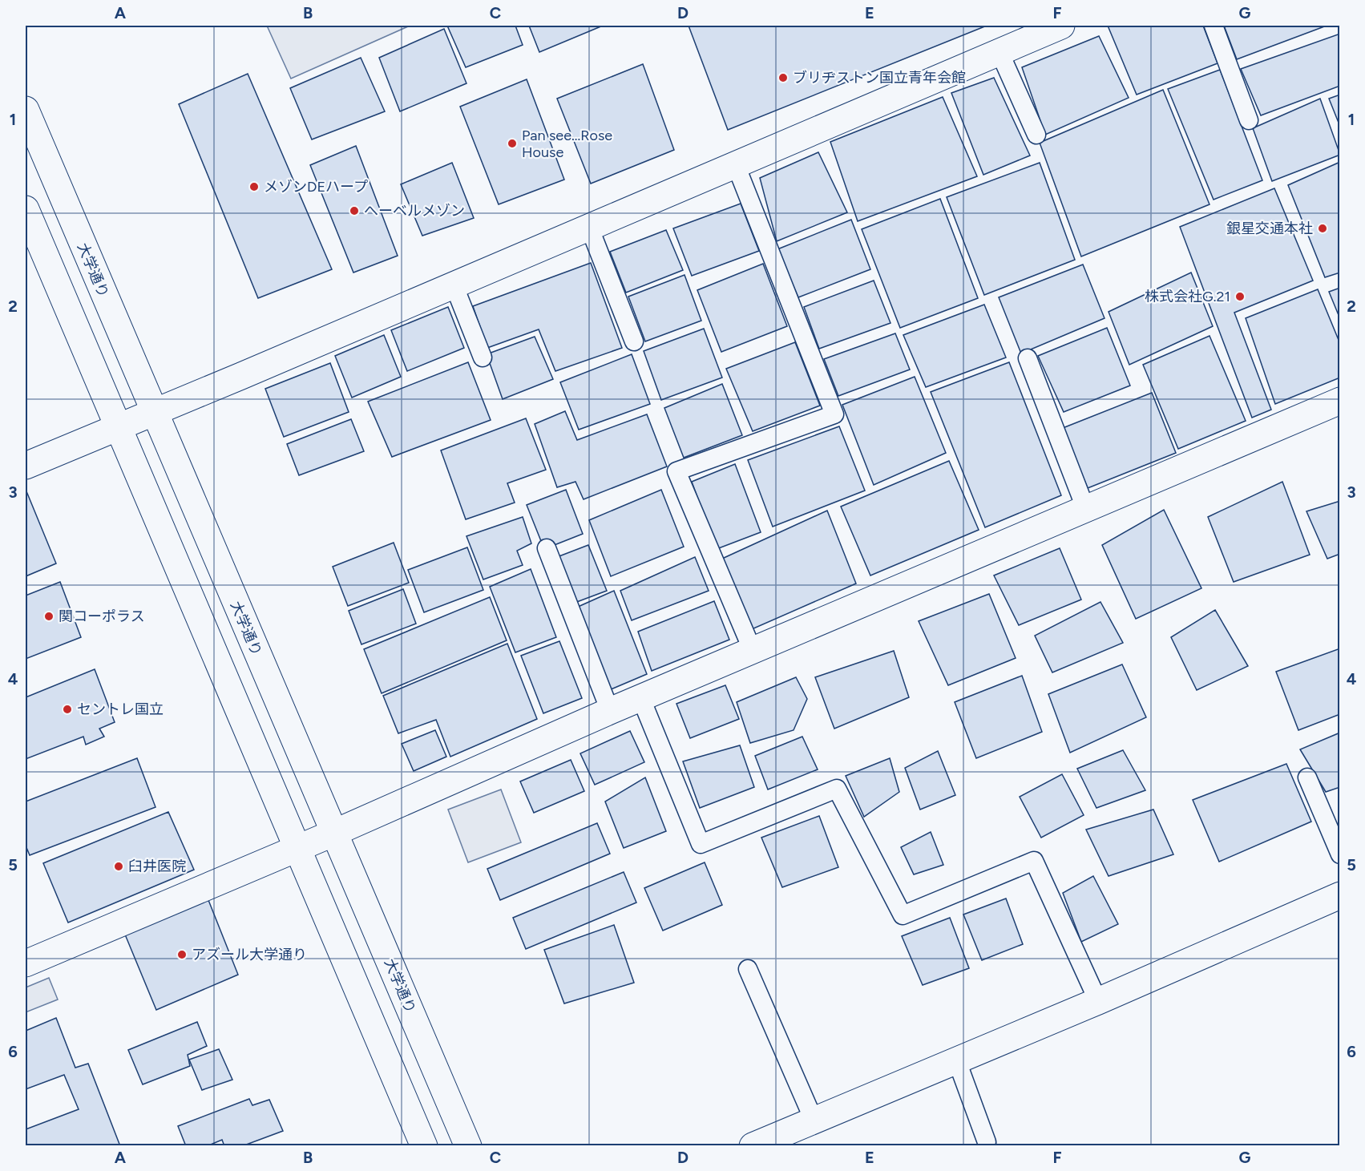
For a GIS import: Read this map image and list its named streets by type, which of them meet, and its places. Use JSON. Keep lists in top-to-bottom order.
{
  "streets": {
    "street": ["大学通り"]
  },
  "places": [
    "ブリヂストン国立青年会館",
    "Pan see...Rose House",
    "メゾンDEハープ",
    "へーベルメゾン",
    "銀星交通本社",
    "株式会社G.21",
    "関コーポラス",
    "セントレ国立",
    "臼井医院",
    "アズール大学通り"
  ],
  "grid": {
    "columns": [
      "A",
      "B",
      "C",
      "D",
      "E",
      "F",
      "G"
    ],
    "rows": [
      "1",
      "2",
      "3",
      "4",
      "5",
      "6"
    ]
  }
}
